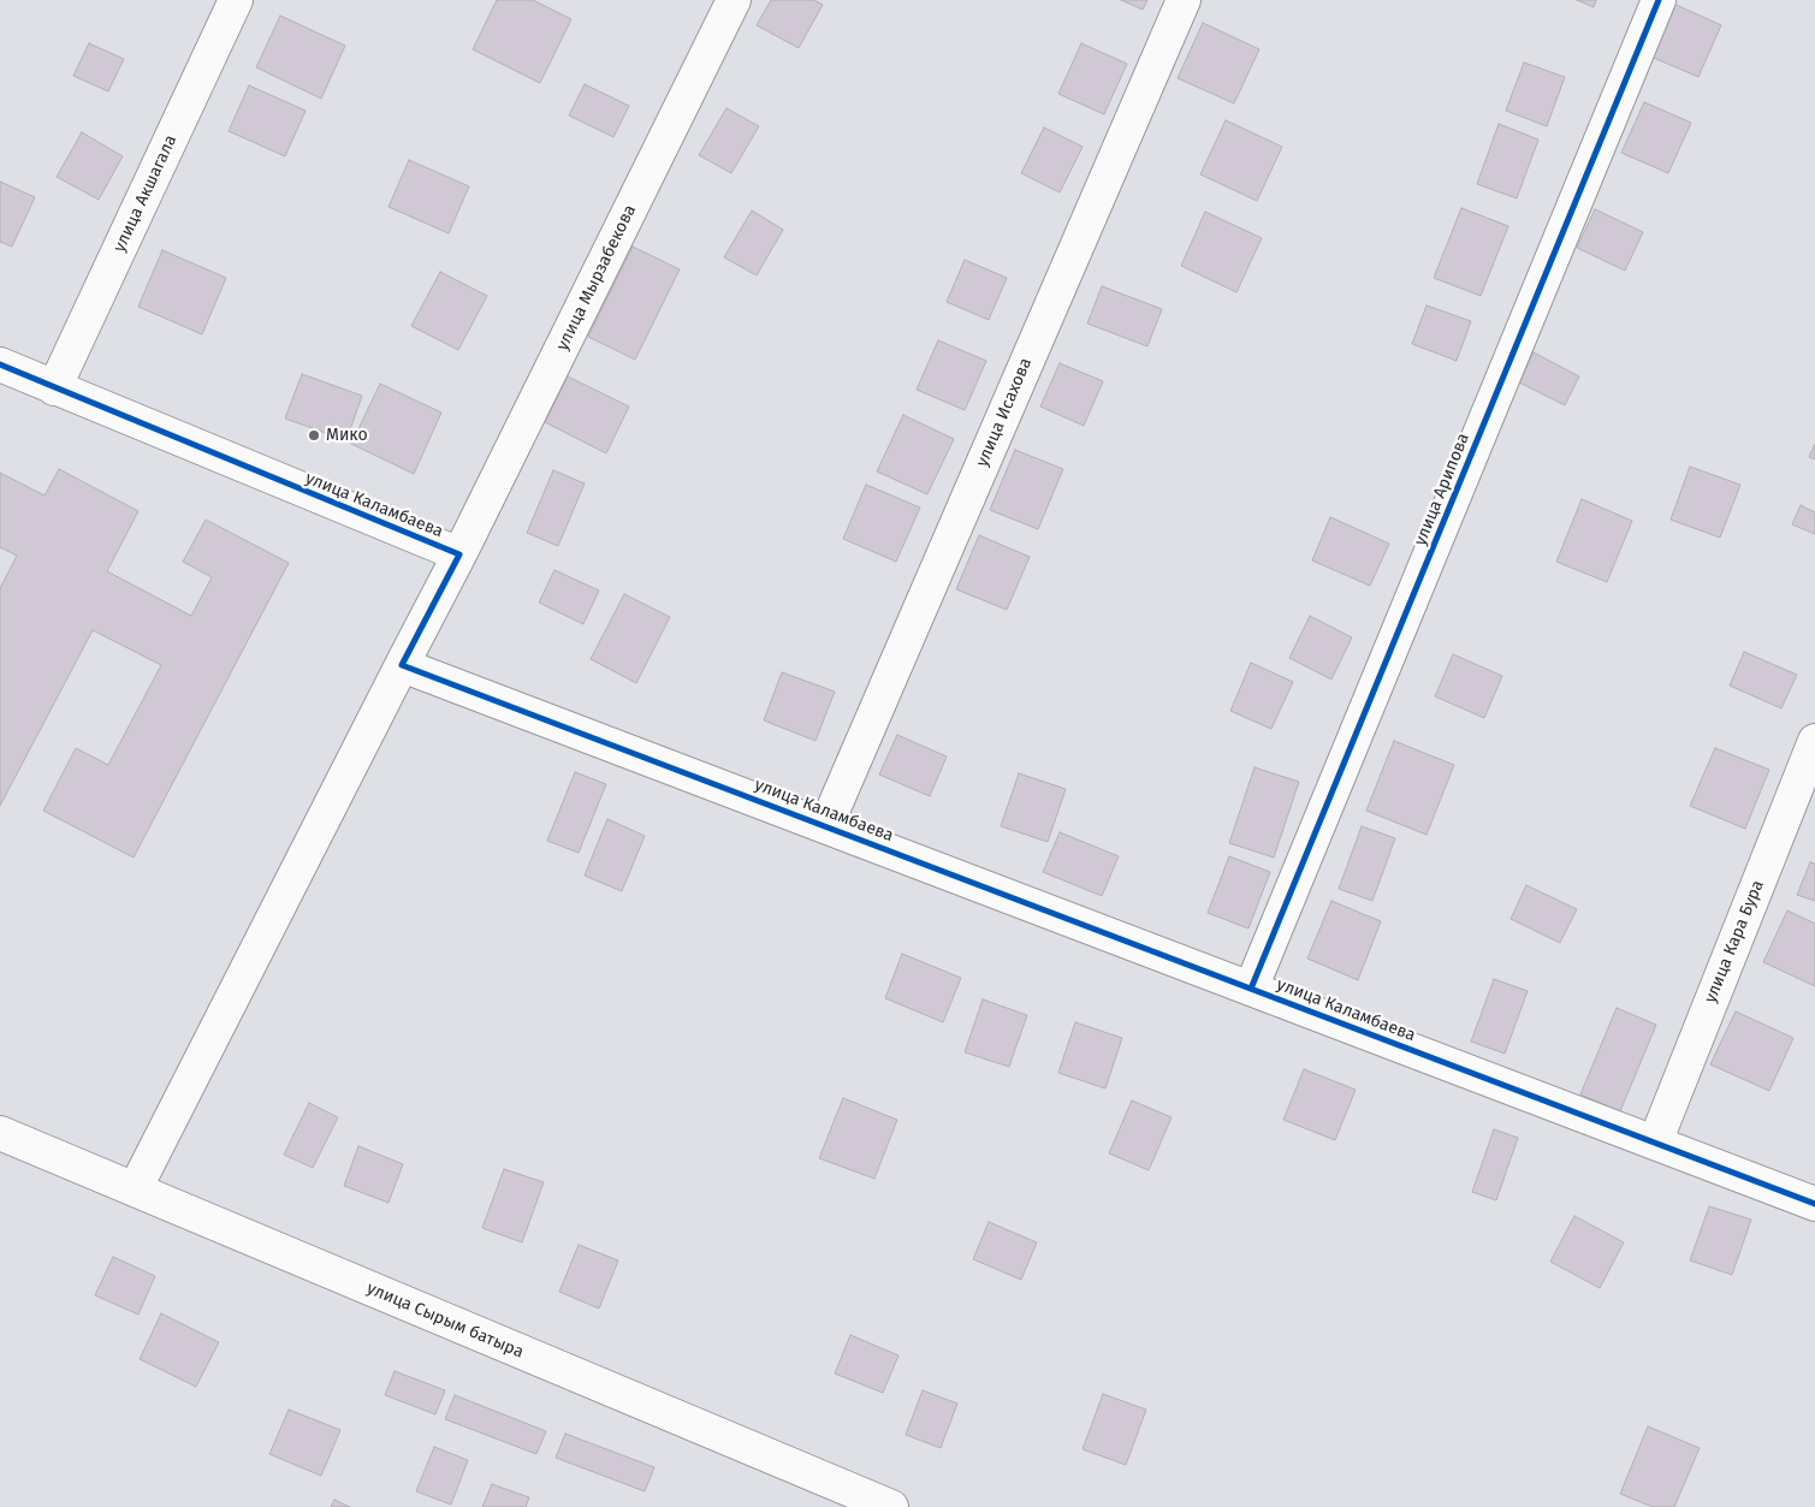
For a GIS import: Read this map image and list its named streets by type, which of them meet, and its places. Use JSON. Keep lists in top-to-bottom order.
{
  "streets": {
    "street": [
      "улица Акшагала",
      "улица Мырзабекова",
      "улица Исахова",
      "улица Арипова",
      "улица Каламбаева",
      "улица Кара Бура",
      "улица Сырым батыра"
    ]
  },
  "crossings": [
    ["улица Акшагала", "улица Каламбаева"],
    ["улица Мырзабекова", "улица Каламбаева"],
    ["улица Исахова", "улица Каламбаева"],
    ["улица Арипова", "улица Каламбаева"],
    ["улица Каламбаева", "улица Кара Бура"]
  ],
  "places": ["Мико"]
}
